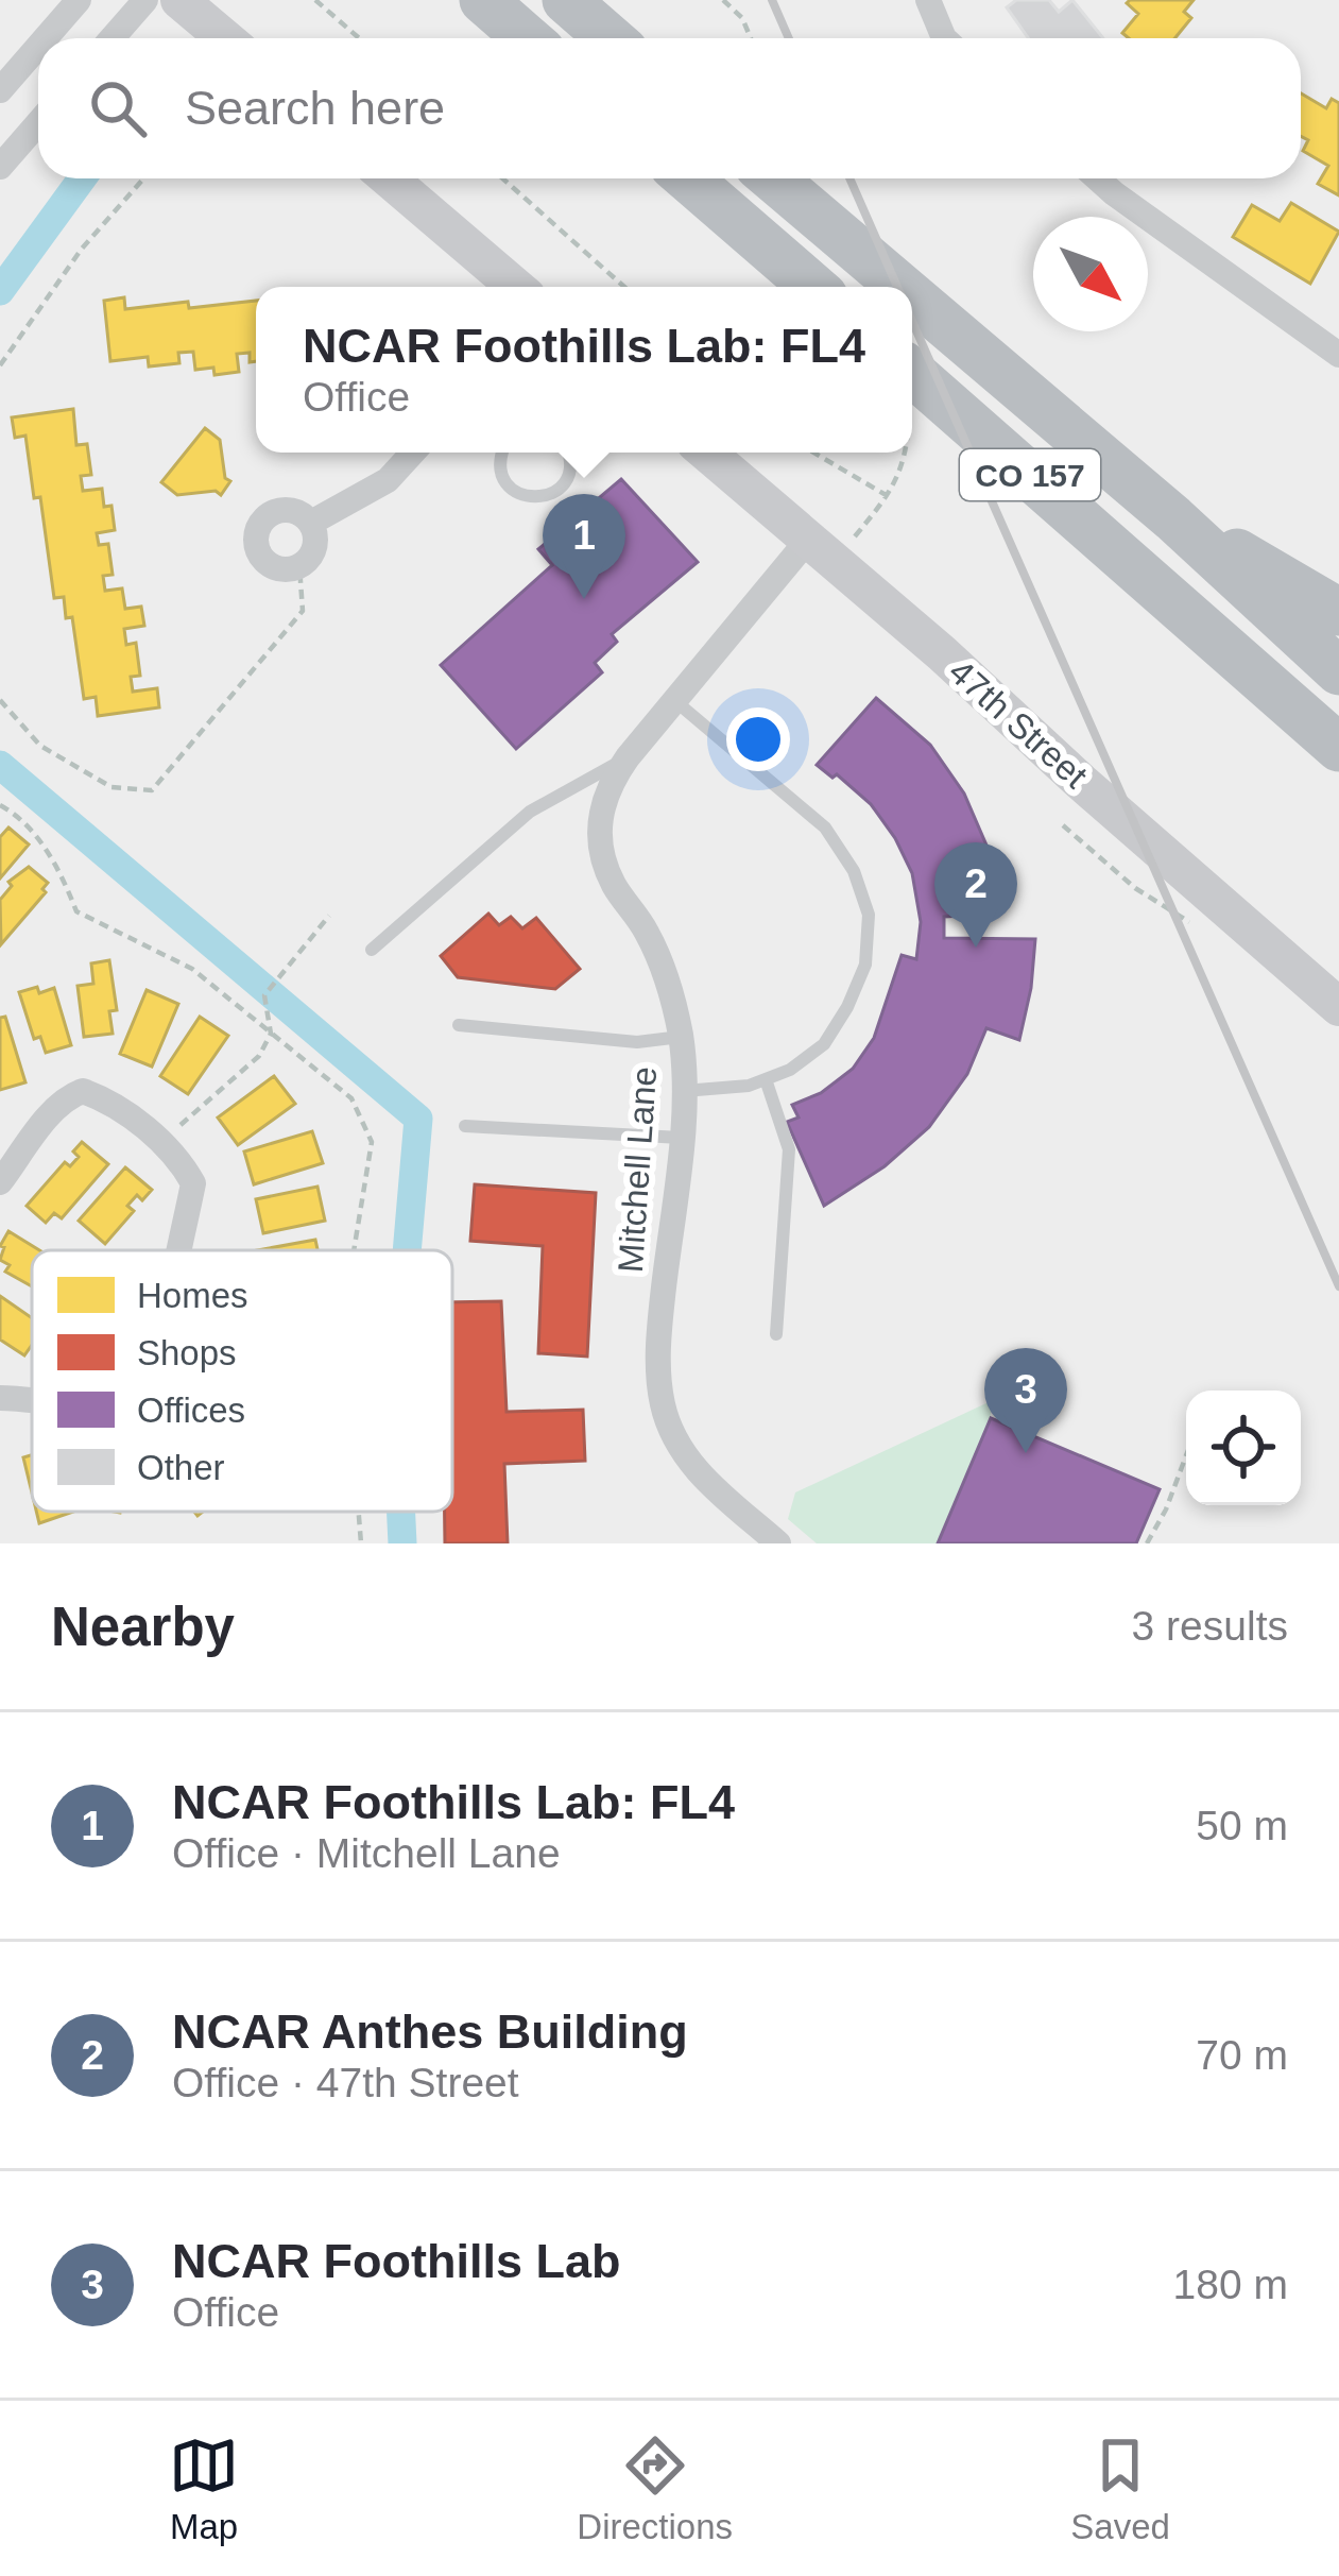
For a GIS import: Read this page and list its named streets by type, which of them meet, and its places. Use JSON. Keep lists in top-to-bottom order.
{
  "streets": {
    "highway": ["CO 157"],
    "street": ["47th Street", "Mitchell Lane"]
  },
  "crossings": [
    ["47th Street", "Mitchell Lane"]
  ],
  "legend": [
    "Homes",
    "Shops",
    "Offices",
    "Other"
  ],
  "north": "bottom right",
  "page": {
    "search": "Search here",
    "popup": ["NCAR Foothills Lab: FL4", "Office"],
    "pins": ["1", "2", "3"],
    "heading": ["Nearby", "3 results"],
    "list": [
      {
        "mark": "1",
        "name": "NCAR Foothills Lab: FL4",
        "note": "Office · Mitchell Lane",
        "value": "50 m"
      },
      {
        "mark": "2",
        "name": "NCAR Anthes Building",
        "note": "Office · 47th Street",
        "value": "70 m"
      },
      {
        "mark": "3",
        "name": "NCAR Foothills Lab",
        "note": "Office",
        "value": "180 m"
      }
    ],
    "nav": ["Map", "Directions", "Saved"]
  }
}
